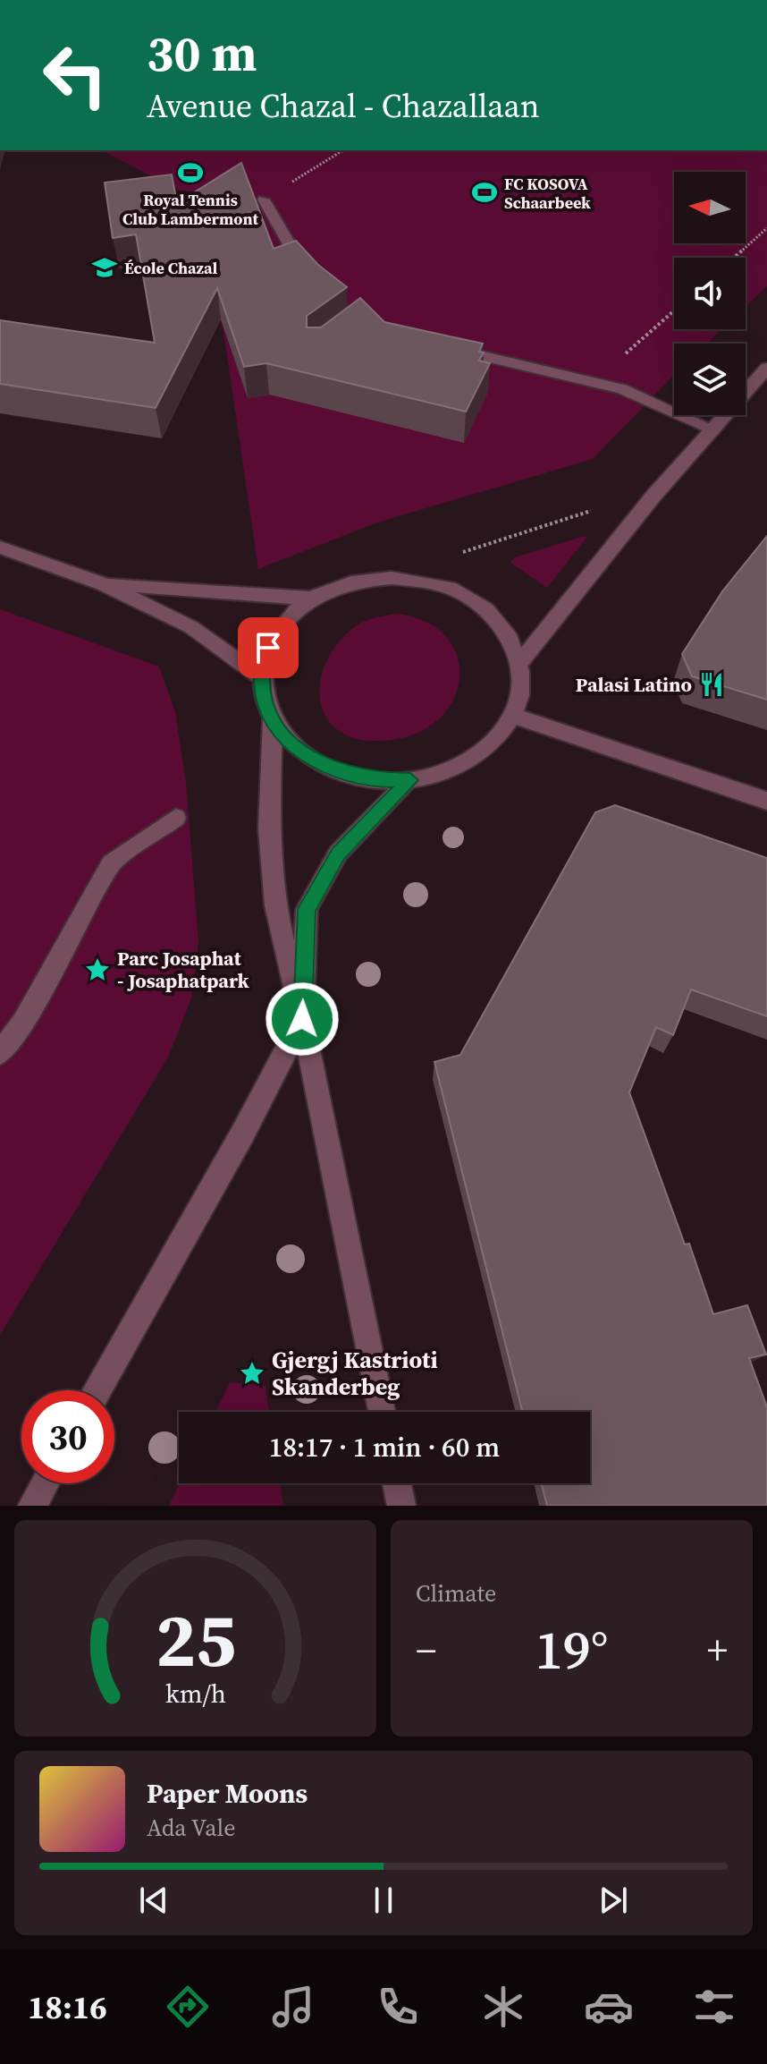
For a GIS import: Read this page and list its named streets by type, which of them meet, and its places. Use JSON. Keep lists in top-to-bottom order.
{
  "places": {
    "sports": ["Royal Tennis Club Lambermont", "FC KOSOVA Schaarbeek"],
    "school or university": ["École Chazal"],
    "restaurant": ["Palasi Latino"],
    "place": ["Parc Josaphat - Josaphatpark", "Gjergj Kastrioti Skanderbeg"]
  },
  "north": "left",
  "page": {
    "turn": ["30 m", "Avenue Chazal - Chazallaan"],
    "limit": "30",
    "trip": "18:17 · 1 min · 60 m",
    "tile": "Climate",
    "heat": ["−", "19°", "+"],
    "song": ["Paper Moons", "Ada Vale"],
    "tabs": "18:16",
    "gauge": ["25", "km/h"]
  }
}
